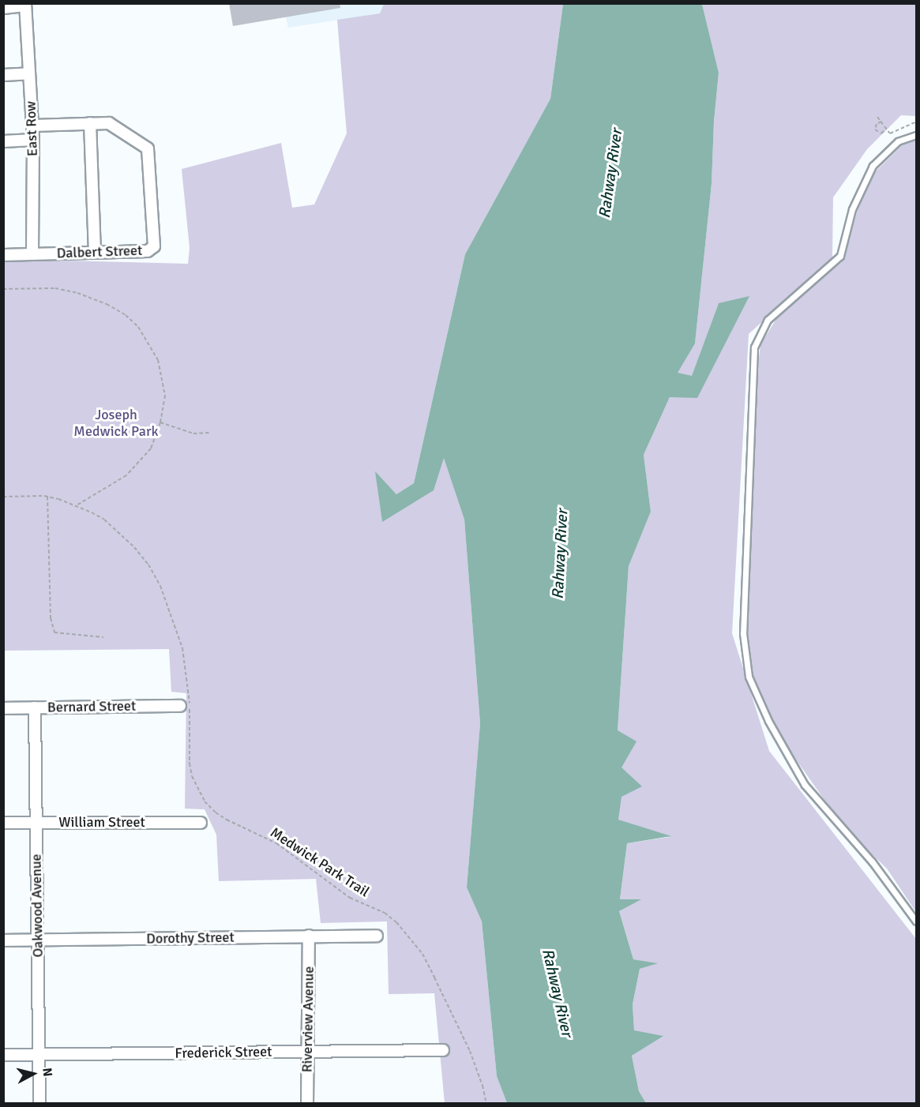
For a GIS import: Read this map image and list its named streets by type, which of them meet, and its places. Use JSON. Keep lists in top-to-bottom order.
{
  "streets": {
    "street": [
      "East Row",
      "Dalbert Street",
      "Bernard Street",
      "William Street",
      "Oakwood Avenue",
      "Dorothy Street",
      "Riverview Avenue",
      "Frederick Street"
    ],
    "path": ["Medwick Park Trail"]
  },
  "crossings": [
    ["East Row", "Dalbert Street"],
    ["Bernard Street", "Oakwood Avenue"],
    ["William Street", "Oakwood Avenue"],
    ["Oakwood Avenue", "Dorothy Street"],
    ["Oakwood Avenue", "Frederick Street"],
    ["Dorothy Street", "Riverview Avenue"],
    ["Riverview Avenue", "Frederick Street"]
  ],
  "water": ["Rahway River"],
  "parks": ["Joseph Medwick Park"],
  "north": "right"
}
